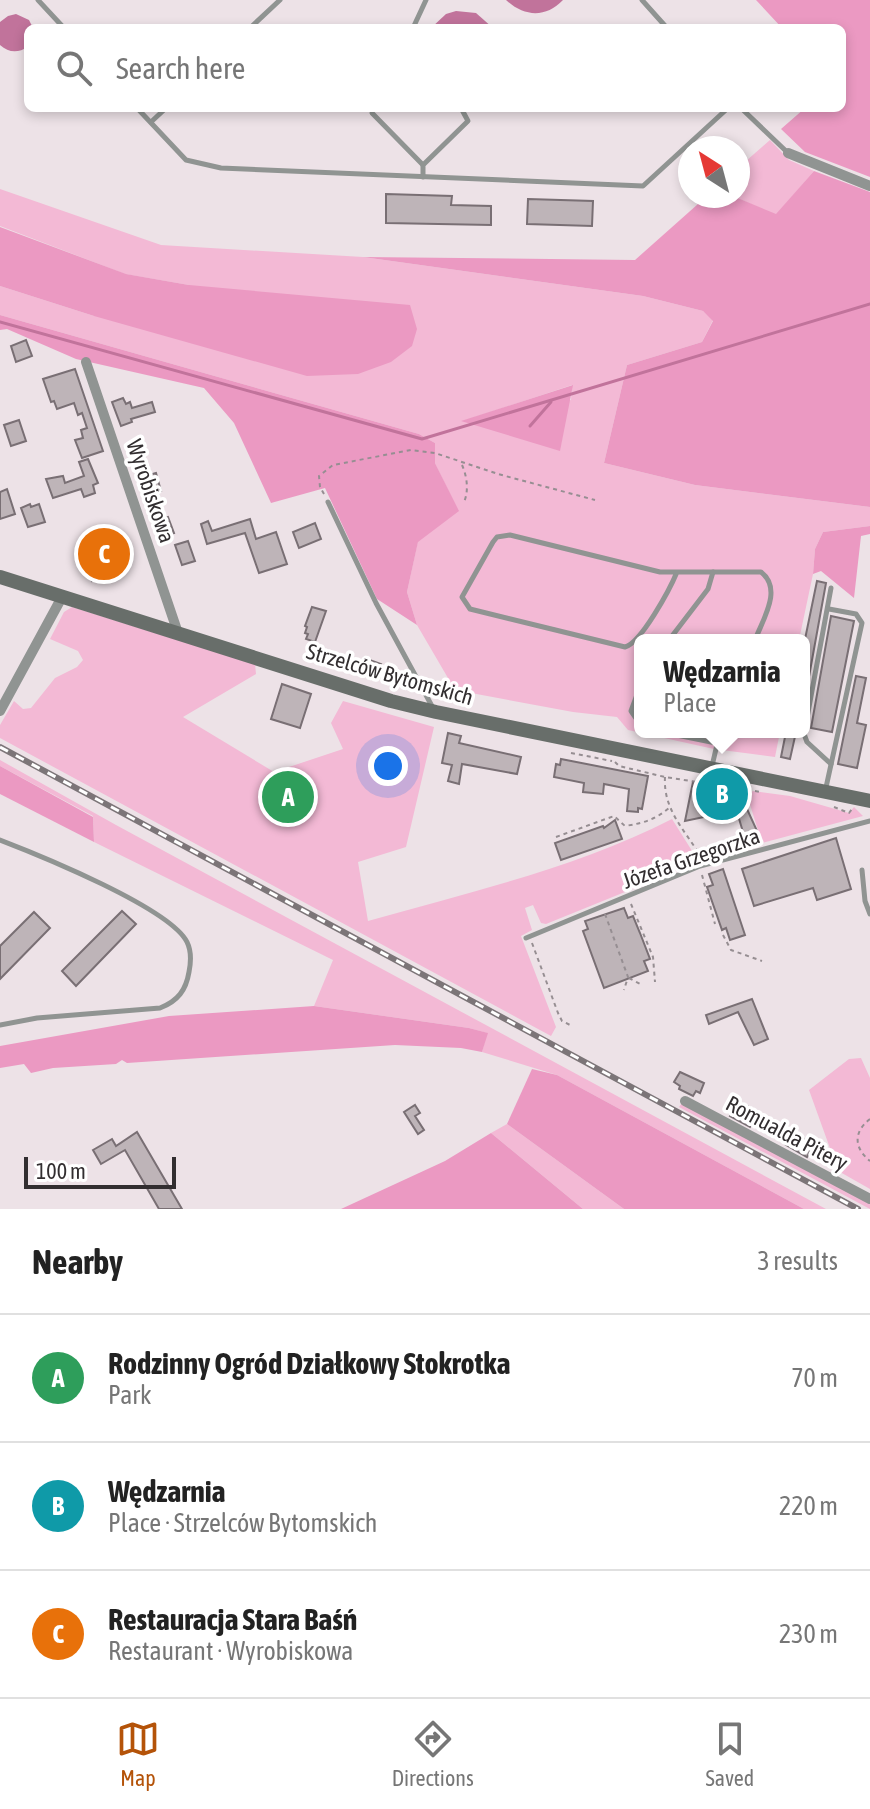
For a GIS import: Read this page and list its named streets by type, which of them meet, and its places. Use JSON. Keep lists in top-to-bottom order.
{
  "streets": {
    "street": ["Wyrobiskowa", "Strzelców Bytomskich", "Romualda Pitery"],
    "lane": ["Józefa Grzegorzka"]
  },
  "crossings": [
    ["Wyrobiskowa", "Strzelców Bytomskich"]
  ],
  "scale_bar": "100 m",
  "north": "top left",
  "page": {
    "search": "Search here",
    "pins": ["C", "B", "A"],
    "popup": ["Wędzarnia", "Place"],
    "scale": "100 m",
    "heading": ["Nearby", "3 results"],
    "list": [
      {
        "mark": "A",
        "name": "Rodzinny Ogród Działkowy Stokrotka",
        "note": "Park",
        "value": "70 m"
      },
      {
        "mark": "B",
        "name": "Wędzarnia",
        "note": "Place · Strzelców Bytomskich",
        "value": "220 m"
      },
      {
        "mark": "C",
        "name": "Restauracja Stara Baśń",
        "note": "Restaurant · Wyrobiskowa",
        "value": "230 m"
      }
    ],
    "nav": ["Map", "Directions", "Saved"]
  }
}
